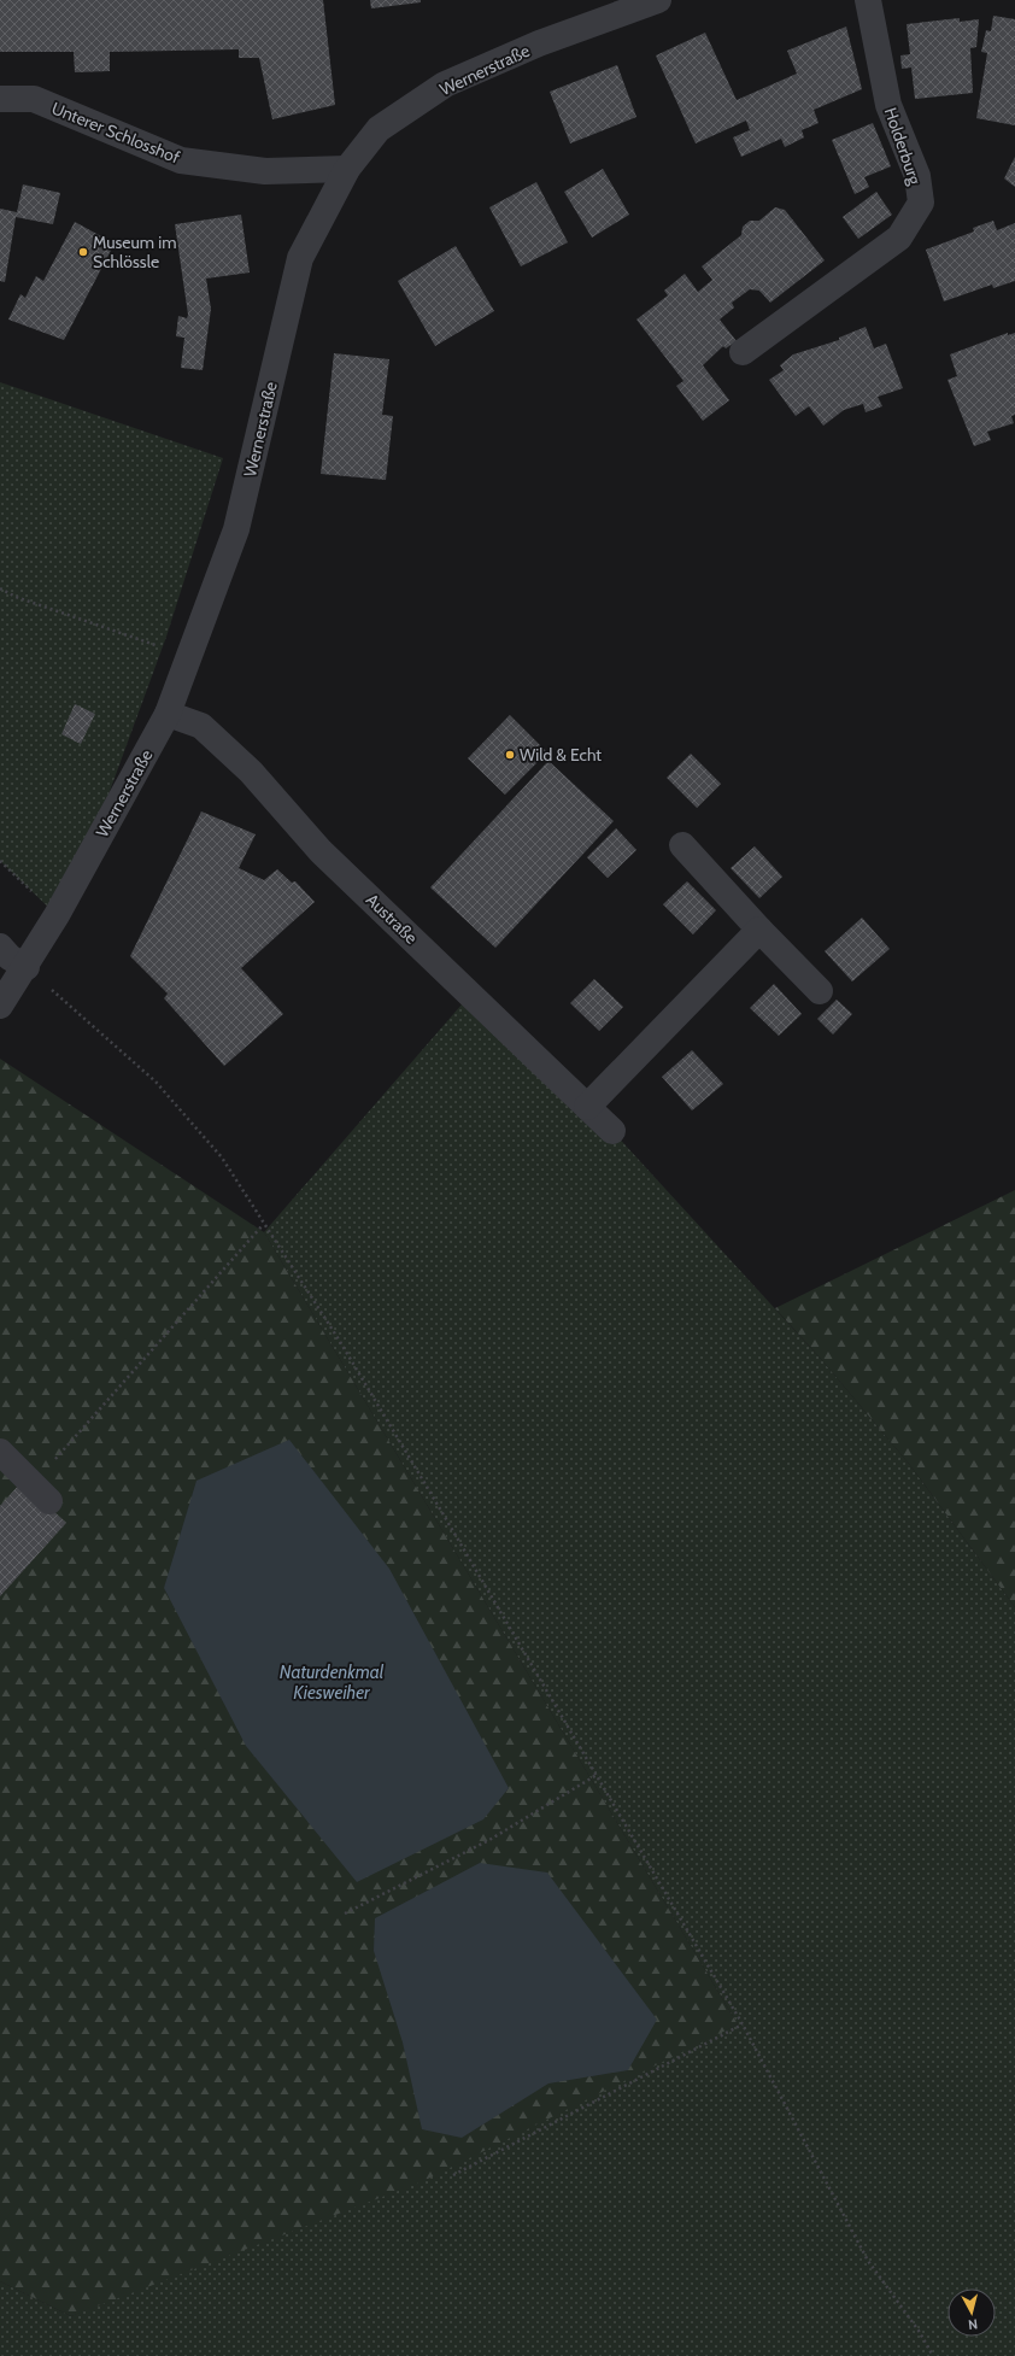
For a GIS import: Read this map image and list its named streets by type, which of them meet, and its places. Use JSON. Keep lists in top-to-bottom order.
{
  "streets": {
    "street": [
      "Wernerstraße",
      "Unterer Schlosshof",
      "Holderburg",
      "Austraße"
    ]
  },
  "crossings": [
    ["Wernerstraße", "Unterer Schlosshof"],
    ["Wernerstraße", "Austraße"]
  ],
  "water": ["Naturdenkmal Kiesweiher"],
  "places": ["Museum im Schlössle", "Wild & Echt"],
  "north": "bottom"
}
